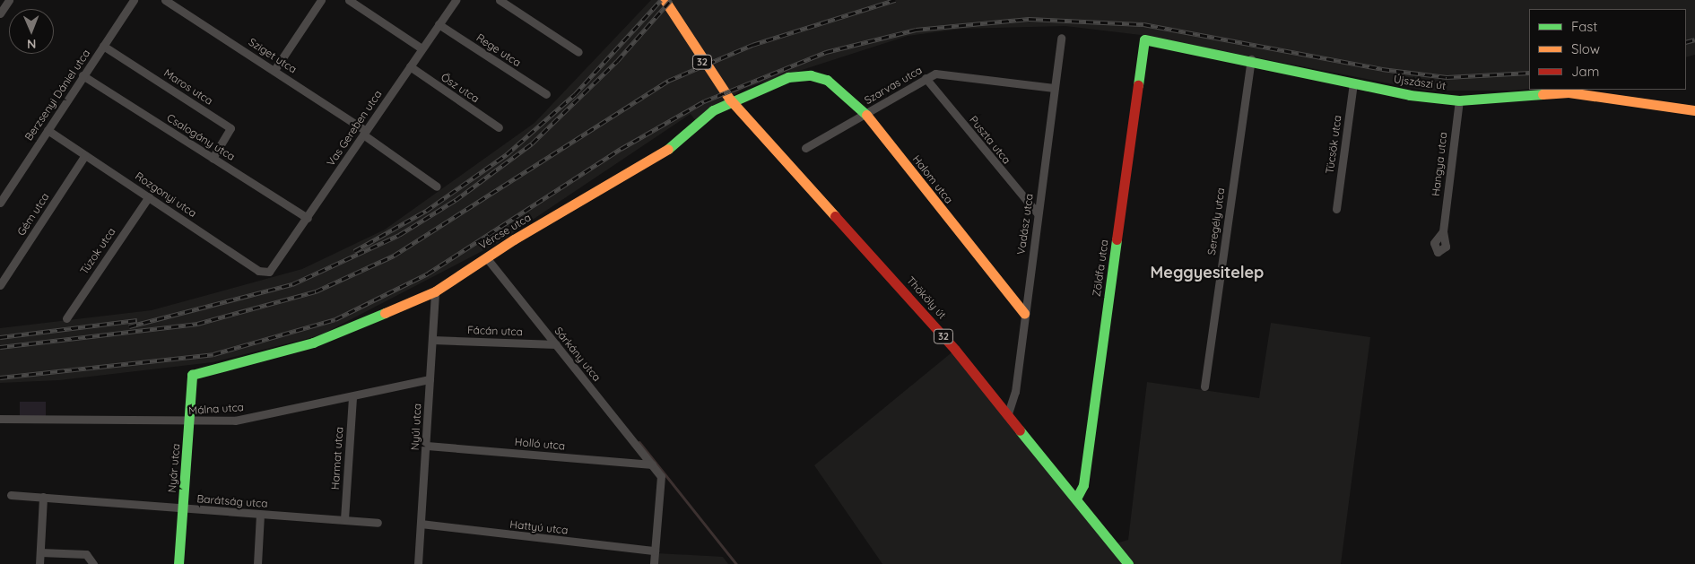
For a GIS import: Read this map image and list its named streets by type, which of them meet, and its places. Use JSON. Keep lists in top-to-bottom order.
{
  "streets": {
    "street": [
      "Rege utca",
      "Sziget utca",
      "32",
      "Újszászi út",
      "Szarvas utca",
      "Maros utca",
      "Ősz utca",
      "Berzsenyi Dániel utca",
      "Vas Gereben utca",
      "Csalogány utca",
      "Puszta utca",
      "Tücsök utca",
      "Hangya utca",
      "Halom utca",
      "Rozgonyi utca",
      "Gém utca",
      "Seregély utca",
      "Vadász utca",
      "Vércse utca",
      "Túzok utca",
      "Zöldfa utca",
      "Thököly út",
      "Fácán utca",
      "Sárkány utca",
      "Málna utca",
      "Nyúl utca",
      "Holló utca",
      "Harmat utca",
      "Nyár utca",
      "Barátság utca",
      "Hattyú utca"
    ]
  },
  "crossings": [
    ["Rege utca", "Vas Gereben utca"],
    ["Sziget utca", "Vas Gereben utca"],
    ["Újszászi út", "Tücsök utca"],
    ["Újszászi út", "Hangya utca"],
    ["Újszászi út", "Seregély utca"],
    ["Újszászi út", "Zöldfa utca"],
    ["Szarvas utca", "Puszta utca"],
    ["Szarvas utca", "Halom utca"],
    ["Szarvas utca", "Vadász utca"],
    ["Maros utca", "Berzsenyi Dániel utca"],
    ["Maros utca", "Csalogány utca"],
    ["Ősz utca", "Vas Gereben utca"],
    ["Berzsenyi Dániel utca", "Csalogány utca"],
    ["Berzsenyi Dániel utca", "Rozgonyi utca"],
    ["Vas Gereben utca", "Csalogány utca"],
    ["Vas Gereben utca", "Rozgonyi utca"],
    ["Puszta utca", "Vadász utca"],
    ["Halom utca", "Vadász utca"],
    ["Halom utca", "Vércse utca"],
    ["Rozgonyi utca", "Gém utca"],
    ["Rozgonyi utca", "Túzok utca"],
    ["Vadász utca", "Thököly út"],
    ["Vércse utca", "Sárkány utca"],
    ["Vércse utca", "Nyúl utca"],
    ["Vércse utca", "Nyár utca"],
    ["Zöldfa utca", "Thököly út"],
    ["Fácán utca", "Sárkány utca"],
    ["Fácán utca", "Nyúl utca"],
    ["Sárkány utca", "Holló utca"],
    ["Sárkány utca", "Hattyú utca"],
    ["Málna utca", "Nyúl utca"],
    ["Málna utca", "Harmat utca"],
    ["Málna utca", "Nyár utca"],
    ["Nyúl utca", "Holló utca"],
    ["Nyúl utca", "Hattyú utca"],
    ["Harmat utca", "Barátság utca"],
    ["Nyár utca", "Barátság utca"]
  ],
  "districts": ["Meggyesitelep"],
  "legend": ["Fast", "Slow", "Jam"],
  "north": "bottom"
}
